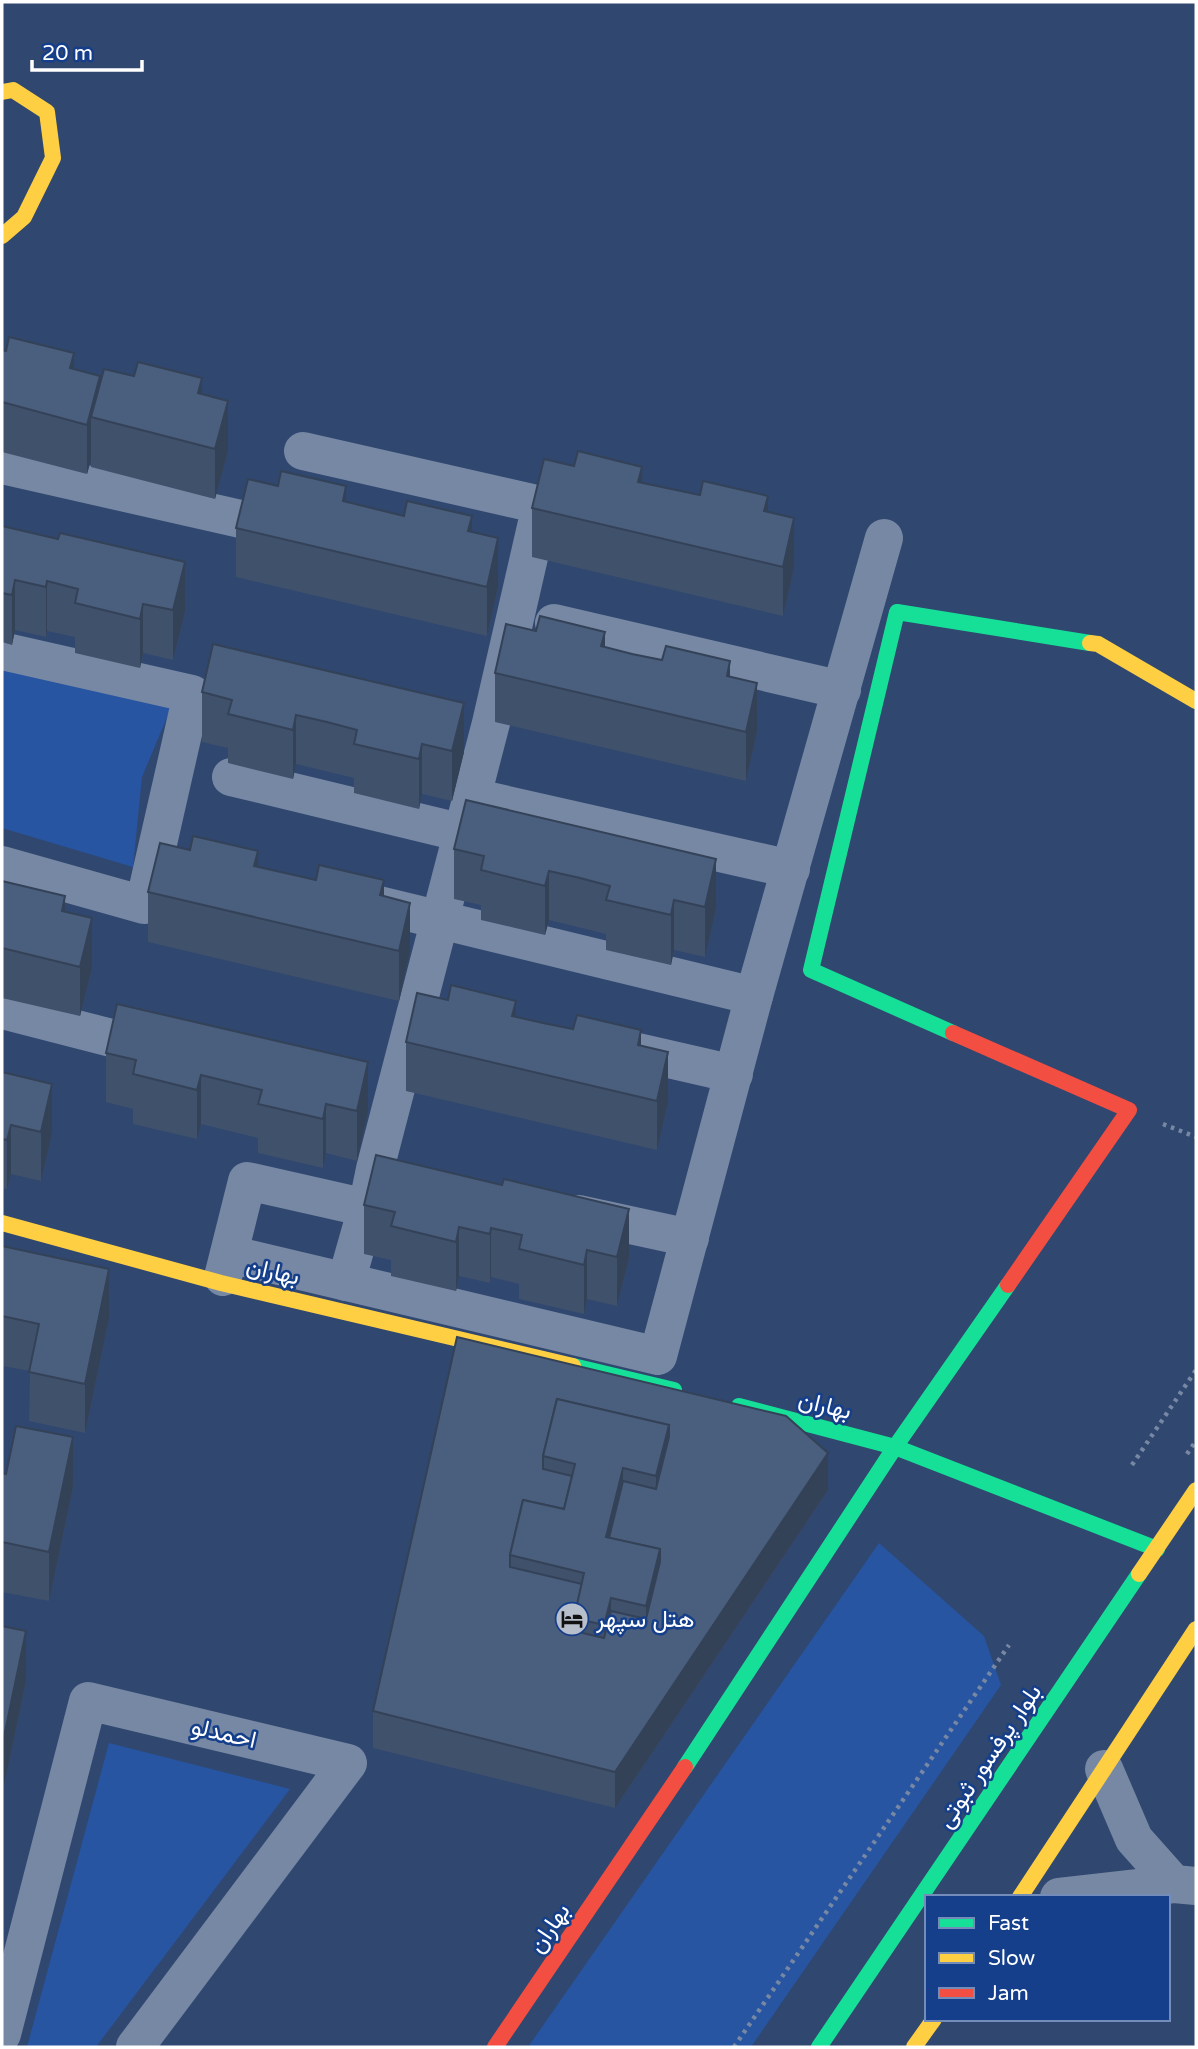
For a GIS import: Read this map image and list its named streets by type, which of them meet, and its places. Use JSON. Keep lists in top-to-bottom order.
{
  "streets": {
    "street": ["بهاران", "احمدلو", "بلوار پرفسور ثبوتی"]
  },
  "places": {
    "hotel": ["هتل سپهر"]
  },
  "legend": ["Fast", "Slow", "Jam"],
  "scale_bar": "20 m"
}
